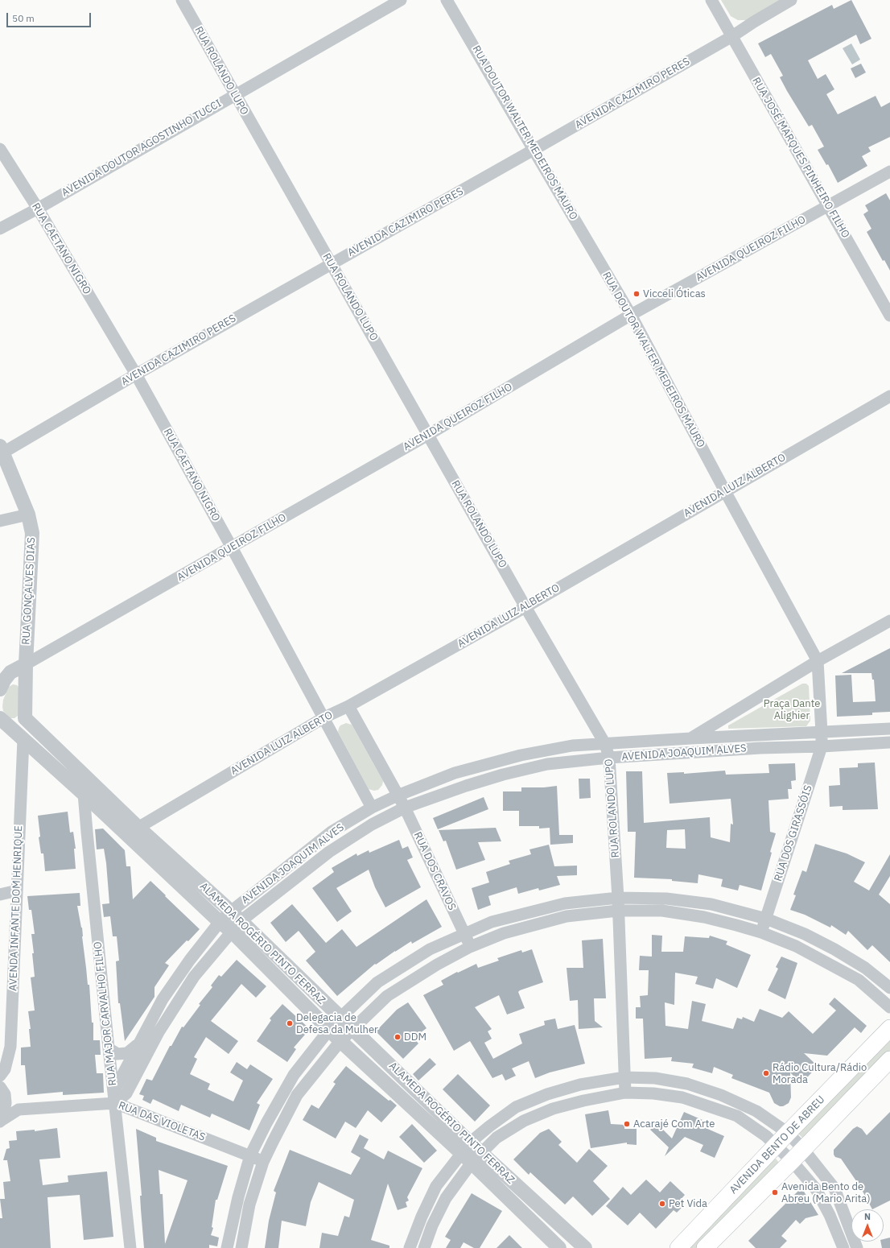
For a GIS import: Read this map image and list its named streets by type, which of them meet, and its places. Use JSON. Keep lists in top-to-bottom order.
{
  "streets": {
    "main road": ["AVENIDA BENTO DE ABREU"],
    "street": [
      "RUA ROLANDO LUPO",
      "AVENIDA CAZIMIRO PERES",
      "RUA DOUTOR WALTER MEDEIROS MAURO",
      "AVENIDA DOUTOR AGOSTINHO TUCCI",
      "RUA JOSÉ MARQUES PINHEIRO FILHO",
      "RUA CAETANO NIGRO",
      "AVENIDA QUEIROZ FILHO",
      "AVENIDA LUIZ ALBERTO",
      "RUA GONÇALVES DIAS",
      "AVENIDA JOAQUIM ALVES",
      "RUA DOS GIRASSÓIS",
      "RUA DOS CRAVOS",
      "AVENDA INFANTE DOM HENRIQUE",
      "ALAMEDA ROGÉRIO PINTO FERRAZ",
      "RUA MAJOR CARVALHO FILHO",
      "RUA DAS VIOLETAS"
    ]
  },
  "crossings": [
    ["RUA ROLANDO LUPO", "AVENIDA CAZIMIRO PERES"],
    ["RUA ROLANDO LUPO", "AVENIDA DOUTOR AGOSTINHO TUCCI"],
    ["RUA ROLANDO LUPO", "AVENIDA QUEIROZ FILHO"],
    ["RUA ROLANDO LUPO", "AVENIDA LUIZ ALBERTO"],
    ["RUA ROLANDO LUPO", "AVENIDA JOAQUIM ALVES"],
    ["AVENIDA CAZIMIRO PERES", "RUA DOUTOR WALTER MEDEIROS MAURO"],
    ["AVENIDA CAZIMIRO PERES", "RUA JOSÉ MARQUES PINHEIRO FILHO"],
    ["AVENIDA CAZIMIRO PERES", "RUA CAETANO NIGRO"],
    ["AVENIDA CAZIMIRO PERES", "RUA GONÇALVES DIAS"],
    ["RUA DOUTOR WALTER MEDEIROS MAURO", "AVENIDA QUEIROZ FILHO"],
    ["RUA DOUTOR WALTER MEDEIROS MAURO", "AVENIDA LUIZ ALBERTO"],
    ["RUA DOUTOR WALTER MEDEIROS MAURO", "AVENIDA JOAQUIM ALVES"],
    ["RUA DOUTOR WALTER MEDEIROS MAURO", "RUA DOS GIRASSÓIS"],
    ["AVENIDA DOUTOR AGOSTINHO TUCCI", "RUA CAETANO NIGRO"],
    ["RUA JOSÉ MARQUES PINHEIRO FILHO", "AVENIDA QUEIROZ FILHO"],
    ["RUA CAETANO NIGRO", "AVENIDA QUEIROZ FILHO"],
    ["RUA CAETANO NIGRO", "AVENIDA LUIZ ALBERTO"],
    ["RUA CAETANO NIGRO", "AVENIDA JOAQUIM ALVES"],
    ["AVENIDA QUEIROZ FILHO", "RUA GONÇALVES DIAS"],
    ["AVENIDA LUIZ ALBERTO", "ALAMEDA ROGÉRIO PINTO FERRAZ"],
    ["RUA GONÇALVES DIAS", "ALAMEDA ROGÉRIO PINTO FERRAZ"],
    ["AVENIDA JOAQUIM ALVES", "RUA DOS GIRASSÓIS"],
    ["AVENIDA JOAQUIM ALVES", "RUA DOS CRAVOS"],
    ["AVENIDA JOAQUIM ALVES", "ALAMEDA ROGÉRIO PINTO FERRAZ"],
    ["AVENIDA JOAQUIM ALVES", "RUA MAJOR CARVALHO FILHO"],
    ["AVENIDA JOAQUIM ALVES", "RUA DAS VIOLETAS"],
    ["AVENDA INFANTE DOM HENRIQUE", "ALAMEDA ROGÉRIO PINTO FERRAZ"],
    ["ALAMEDA ROGÉRIO PINTO FERRAZ", "RUA MAJOR CARVALHO FILHO"],
    ["RUA MAJOR CARVALHO FILHO", "RUA DAS VIOLETAS"]
  ],
  "parks": ["Praça Dante Alighier"],
  "places": [
    "Vicceli Óticas",
    "Delegacia de Defesa da Mulher",
    "DDM",
    "Rádio Cultura/Rádio Morada",
    "Acarajé Com Arte",
    "Avenida Bento de Abreu (Mario Arita)",
    "Pet Vida"
  ],
  "scale_bar": "50 m",
  "north": "top"
}
